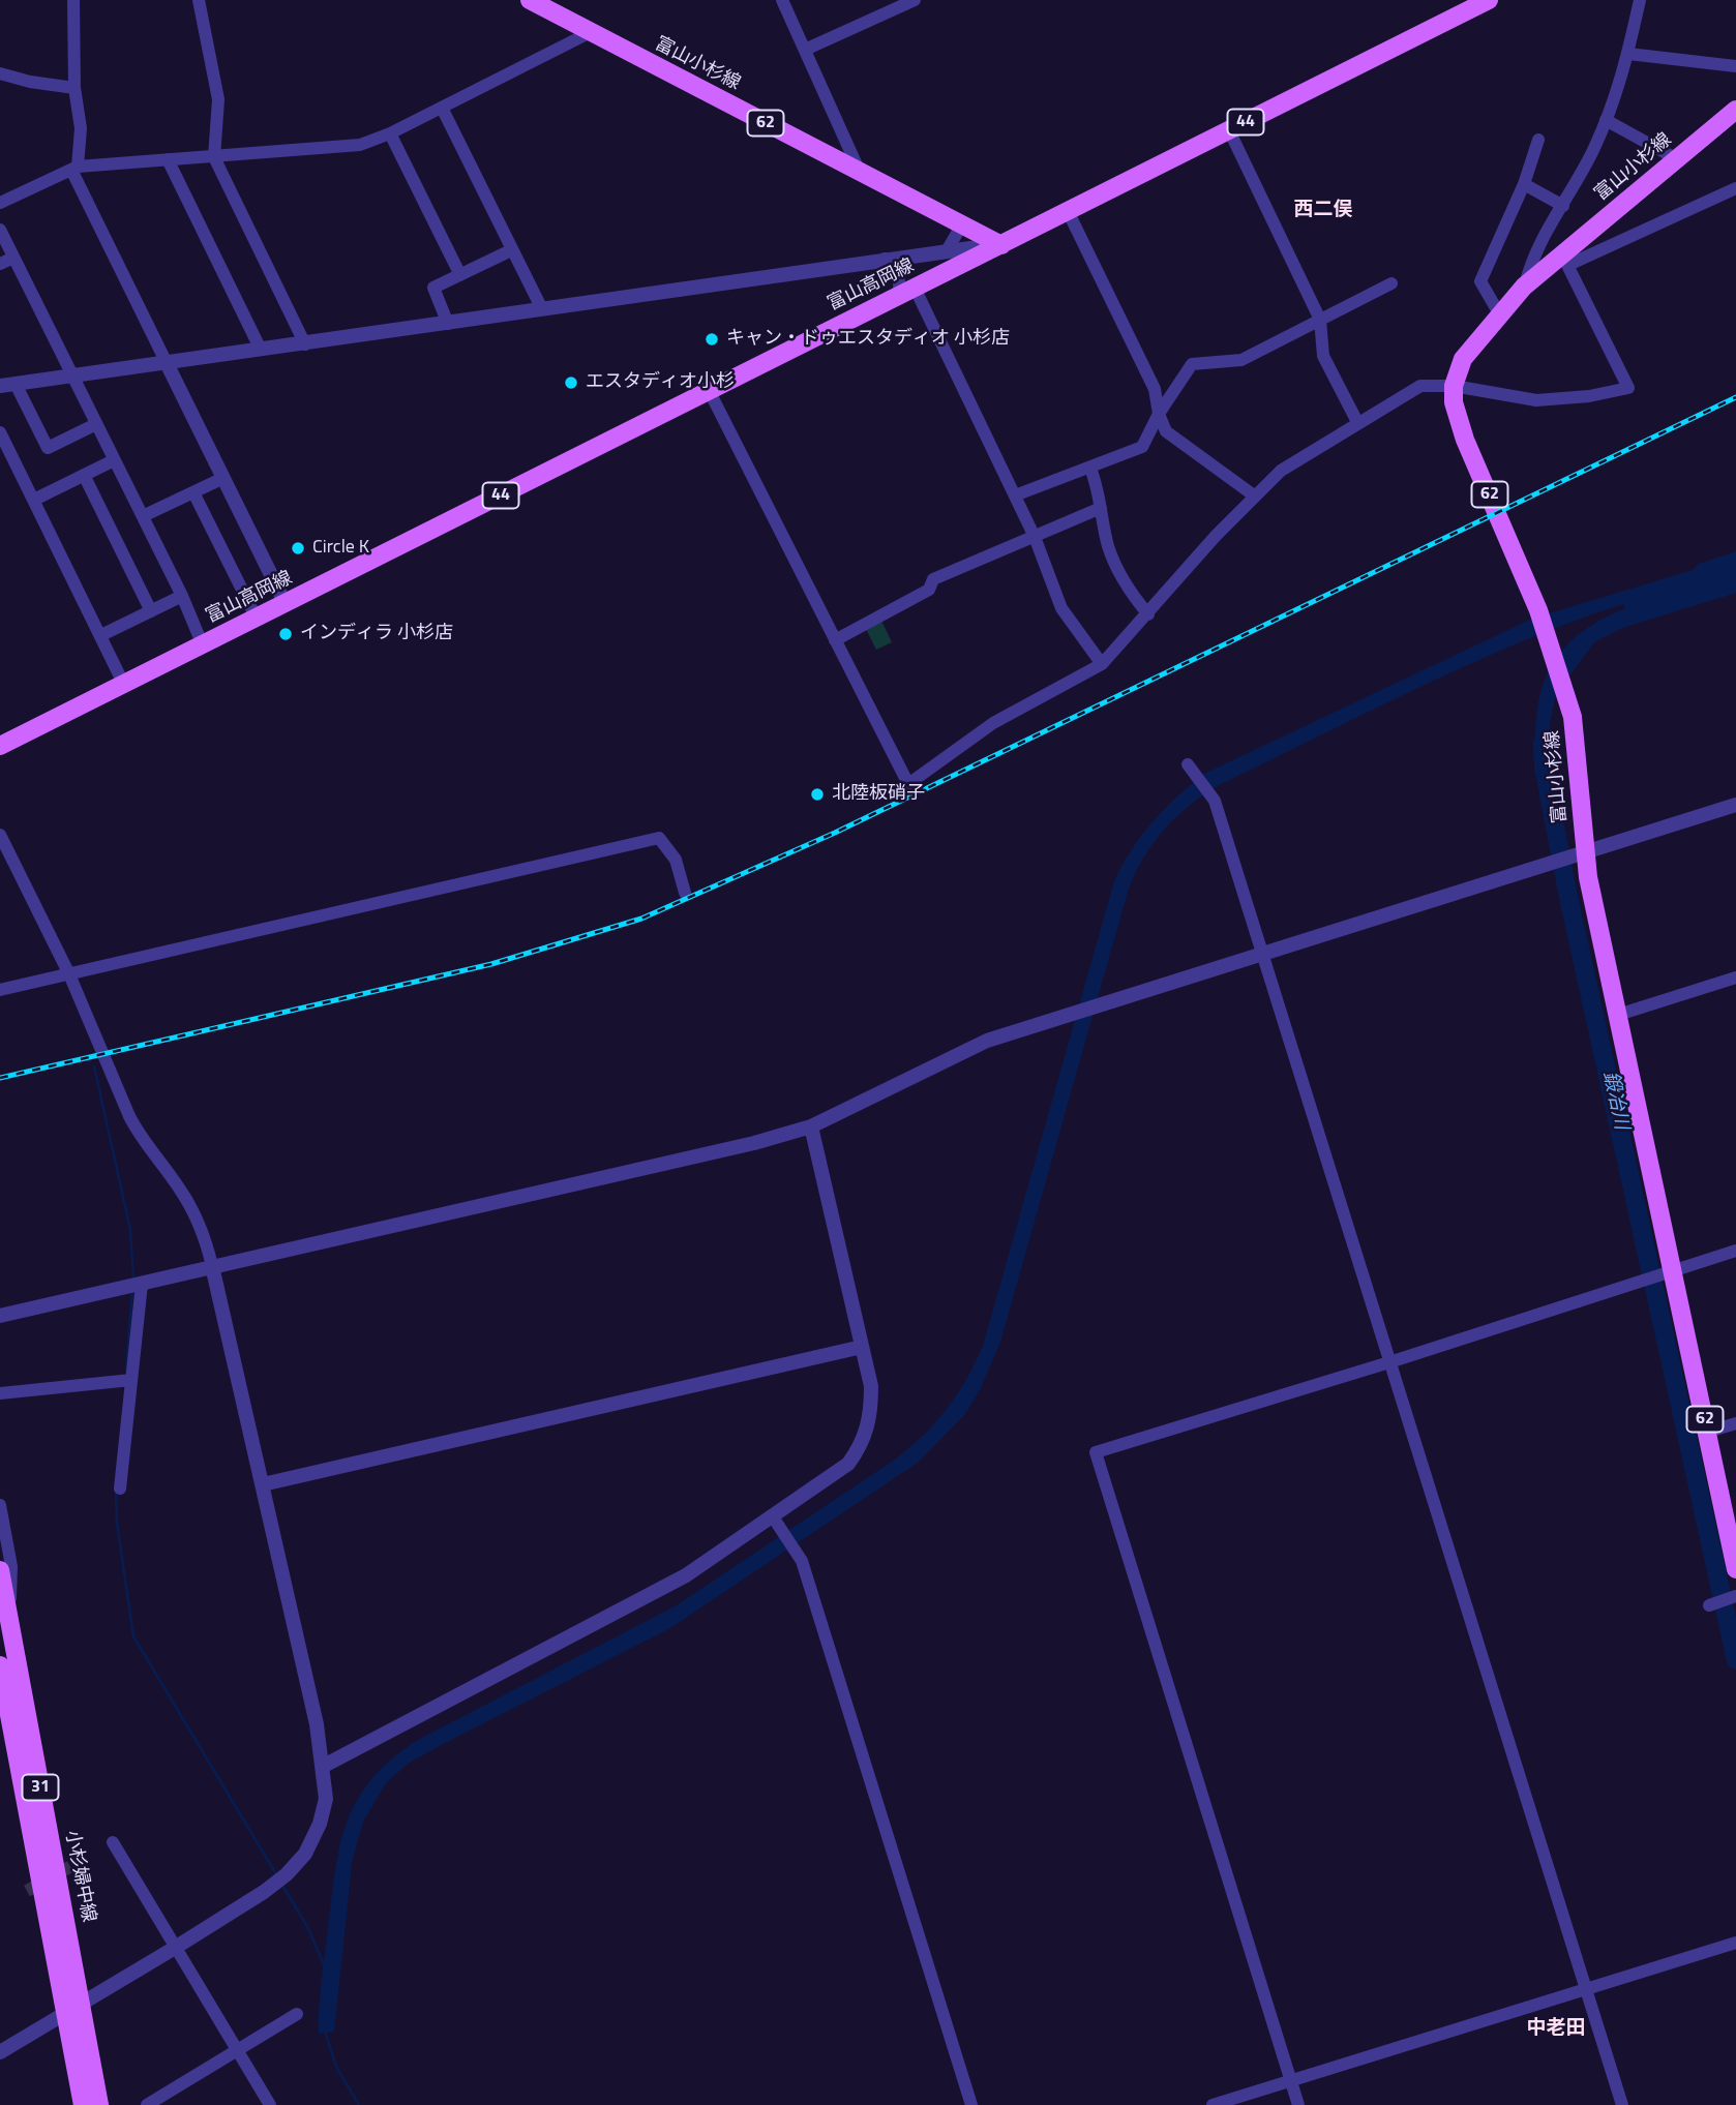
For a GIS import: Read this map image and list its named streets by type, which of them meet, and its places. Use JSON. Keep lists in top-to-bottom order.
{
  "streets": {
    "main road": [
      "富山小杉線",
      "44",
      "62",
      "富山高岡線",
      "31",
      "小杉婦中線"
    ]
  },
  "crossings": [
    ["富山小杉線", "富山高岡線"]
  ],
  "districts": ["西二俣", "中老田"],
  "water": ["鍛冶川"],
  "places": [
    "キャン・ドゥエスタディオ 小杉店",
    "エスタディオ小杉",
    "Circle K",
    "インディラ 小杉店",
    "北陸板硝子"
  ]
}
